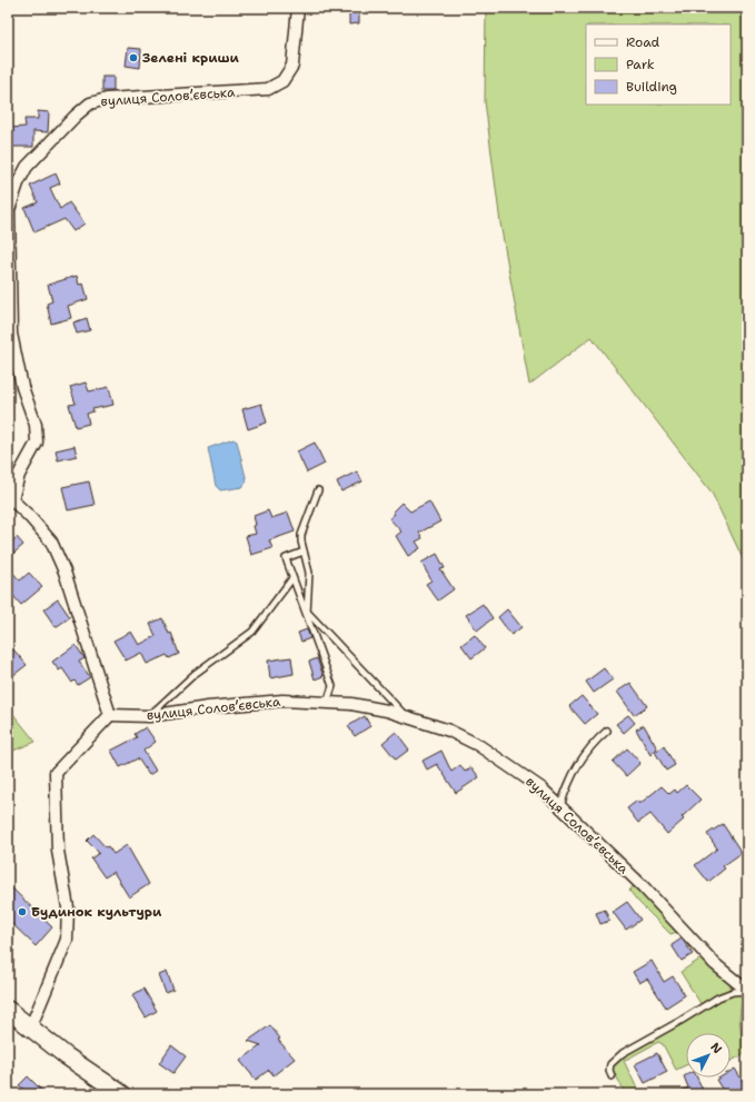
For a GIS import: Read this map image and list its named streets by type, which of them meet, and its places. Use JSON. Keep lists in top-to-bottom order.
{
  "streets": {
    "street": ["вулиця Соловʼєвська"]
  },
  "places": ["Зелені криши", "Будинок культури"],
  "legend": ["Road", "Park", "Building"],
  "north": "top right"
}
